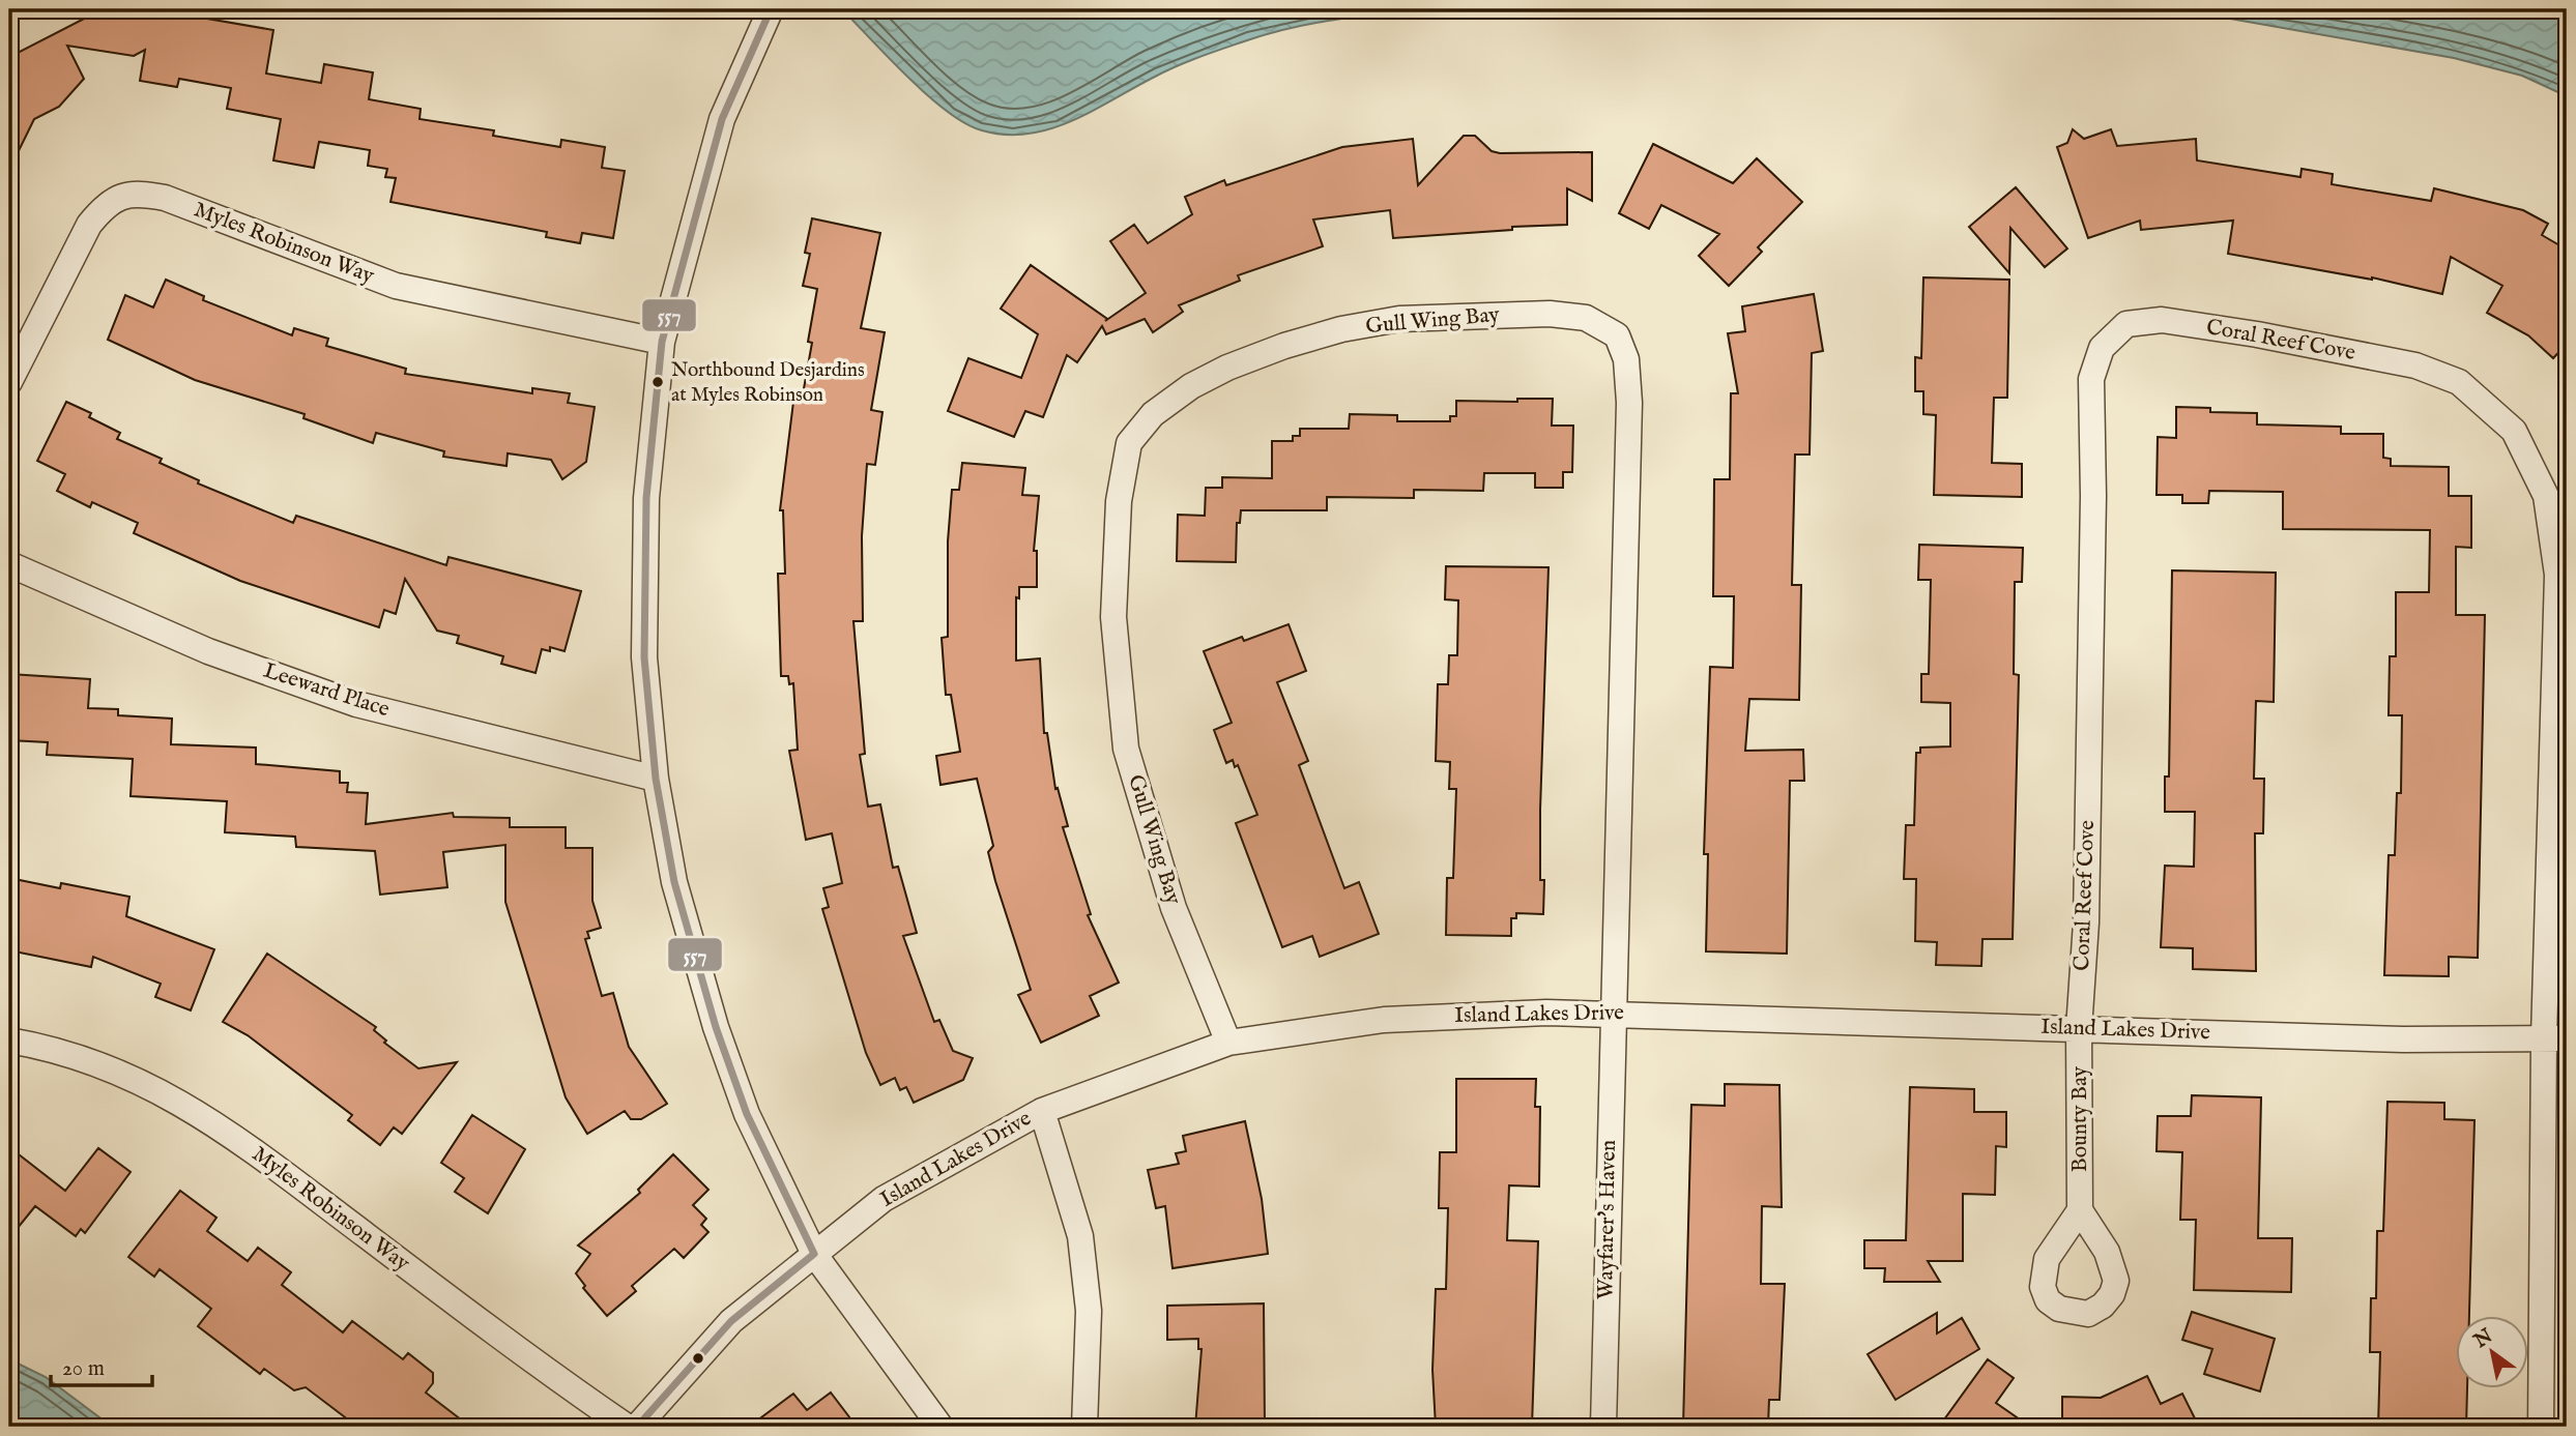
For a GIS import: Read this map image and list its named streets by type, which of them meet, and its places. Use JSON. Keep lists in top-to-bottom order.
{
  "streets": {
    "street": [
      "Myles Robinson Way",
      "Gull Wing Bay",
      "Coral Reef Cove",
      "Leeward Place",
      "Island Lakes Drive",
      "Bounty Bay",
      "Wayfarer's Haven"
    ]
  },
  "crossings": [
    ["Gull Wing Bay", "Island Lakes Drive"],
    ["Gull Wing Bay", "Wayfarer's Haven"],
    ["Coral Reef Cove", "Island Lakes Drive"],
    ["Coral Reef Cove", "Bounty Bay"],
    ["Island Lakes Drive", "Bounty Bay"],
    ["Island Lakes Drive", "Wayfarer's Haven"]
  ],
  "places": ["Northbound Desjardins at Myles Robinson"],
  "lines": ["transit line 557"],
  "scale_bar": "20 m",
  "north": "top left"
}
